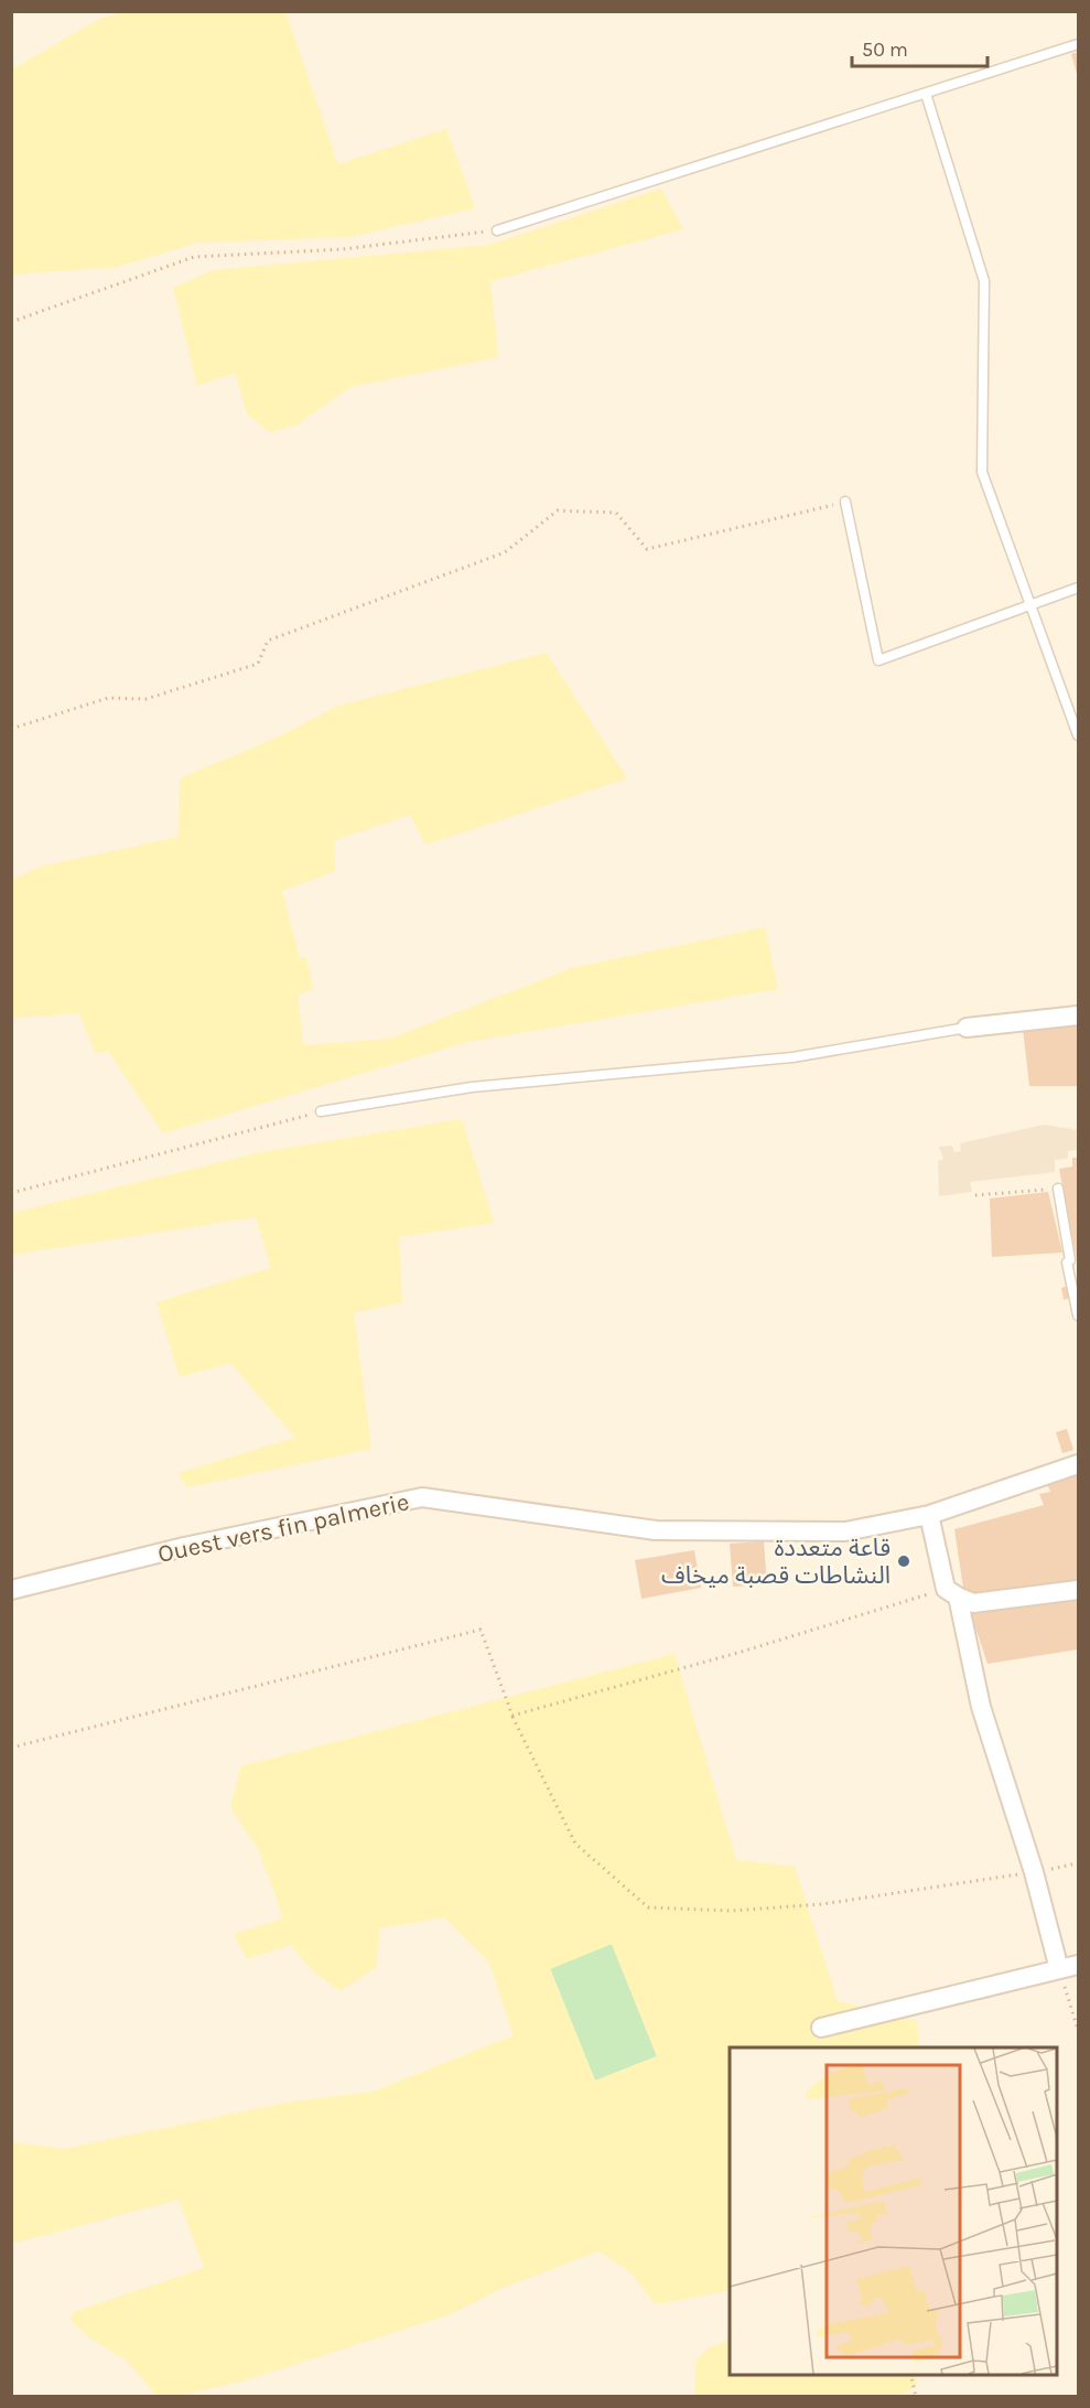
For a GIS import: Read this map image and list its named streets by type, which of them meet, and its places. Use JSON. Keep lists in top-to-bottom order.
{
  "streets": {
    "street": ["Ouest vers fin palmerie"]
  },
  "places": ["قاعة متعددة النشاطات قصبة ميخاف"],
  "scale_bar": "50 m"
}
